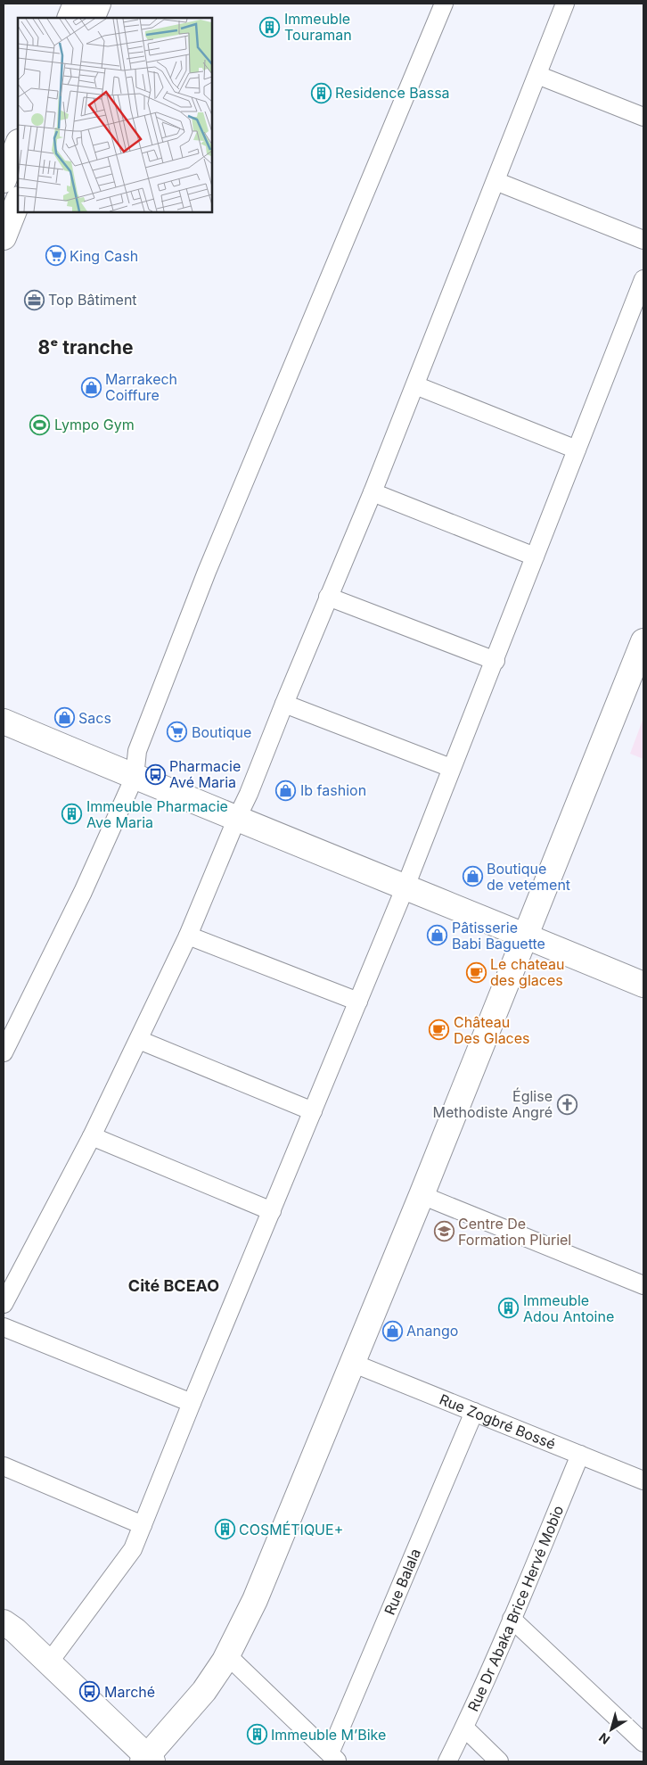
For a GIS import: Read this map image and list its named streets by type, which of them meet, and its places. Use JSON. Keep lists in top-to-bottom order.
{
  "streets": {
    "street": ["Rue Zogbré Bossé", "Rue Balala", "Rue Dr Abaka Brice Hervé Mobio"]
  },
  "crossings": [
    ["Rue Zogbré Bossé", "Rue Balala"],
    ["Rue Zogbré Bossé", "Rue Dr Abaka Brice Hervé Mobio"]
  ],
  "districts": ["8ᵉ tranche", "Cité BCEAO"],
  "places": {
    "building": [
      "Immeuble Touraman",
      "Residence Bassa",
      "Immeuble Pharmacie Ave Maria",
      "Immeuble Adou Antoine",
      "COSMÉTIQUE+",
      "Immeuble M’Bike"
    ],
    "supermarket": ["King Cash", "Boutique"],
    "office": ["Top Bâtiment"],
    "shop": [
      "Marrakech Coiffure",
      "Sacs",
      "Ib fashion",
      "Boutique de vetement",
      "Pâtisserie Babi Baguette",
      "Anango"
    ],
    "sports": ["Lympo Gym"],
    "bus stop": ["Pharmacie Avé Maria", "Marché"],
    "cafe": ["Le chateau des glaces", "Château Des Glaces"],
    "church": ["Église Methodiste Angré"],
    "school or university": ["Centre De Formation Pluriel"]
  },
  "north": "bottom left"
}
